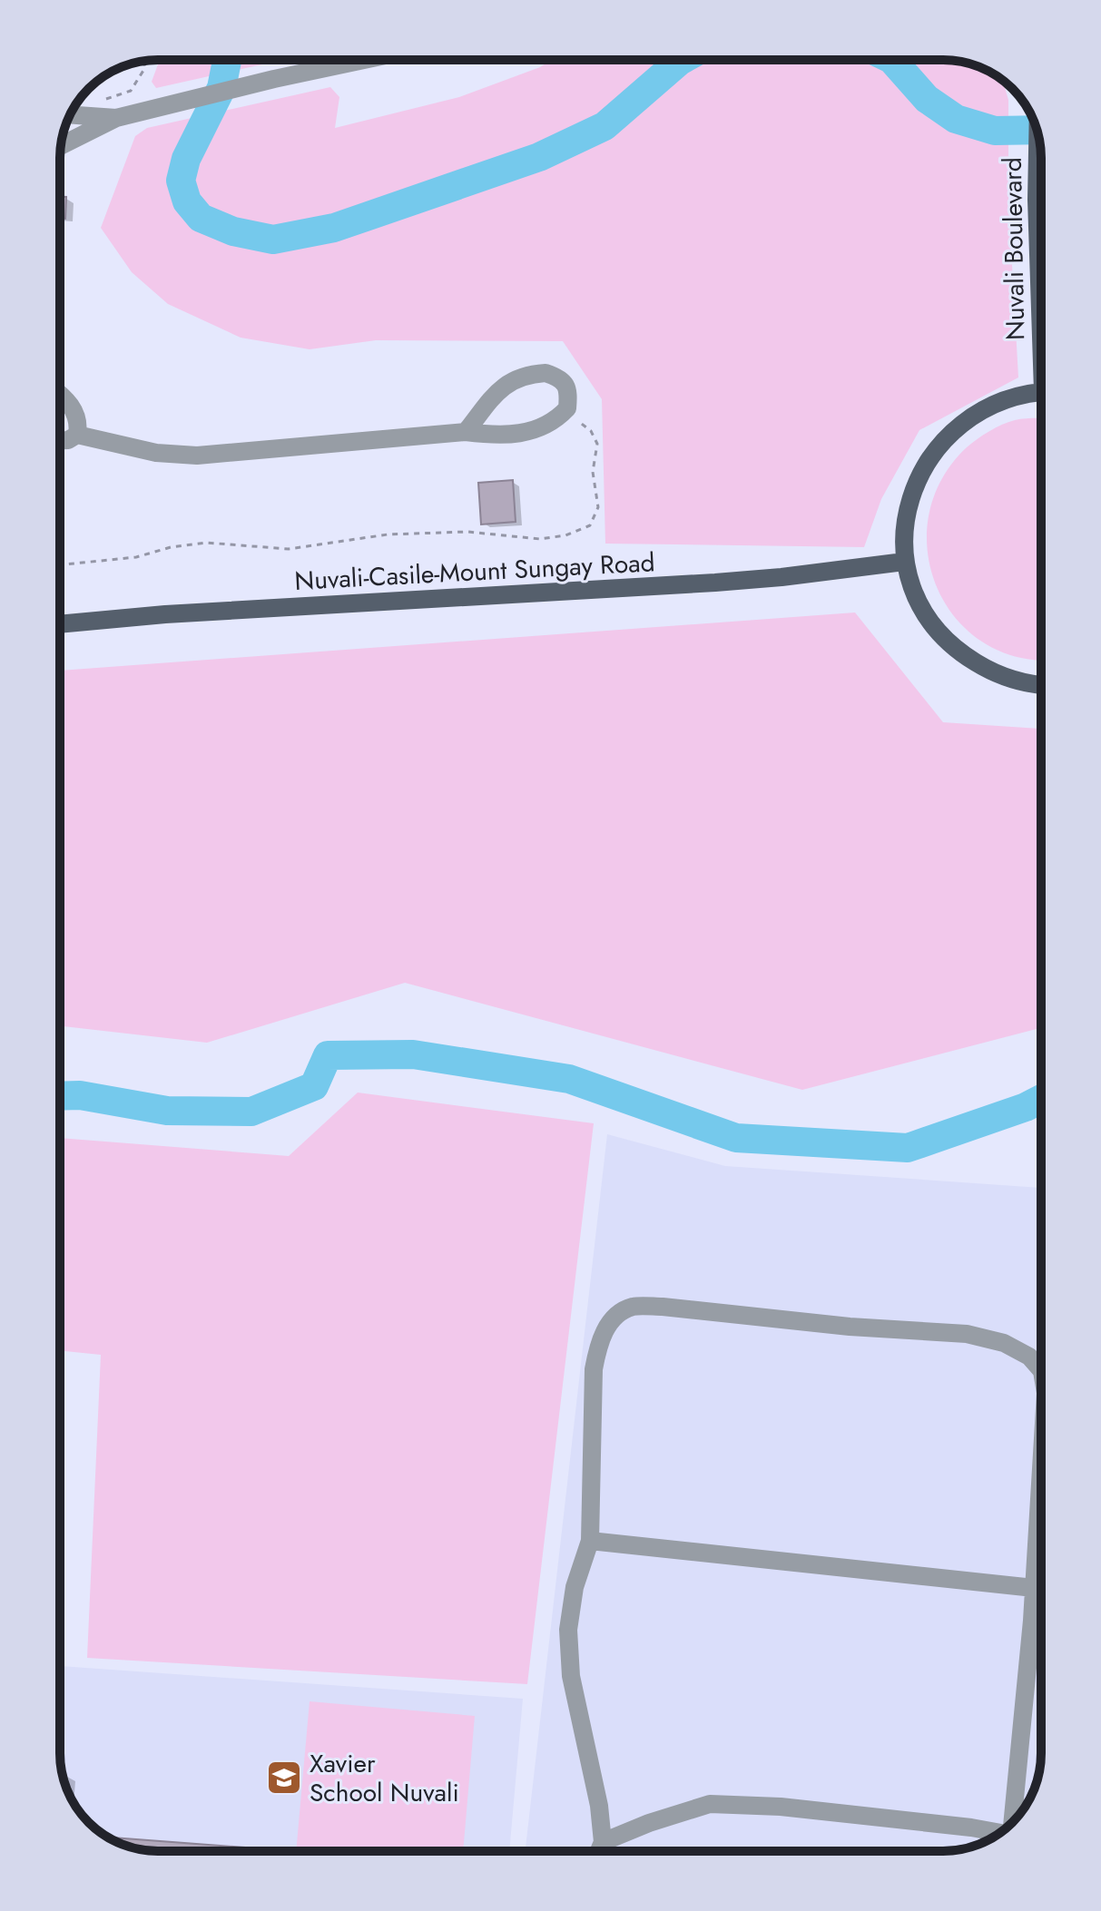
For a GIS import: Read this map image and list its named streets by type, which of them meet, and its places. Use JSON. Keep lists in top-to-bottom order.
{
  "streets": {
    "main road": ["Nuvali Boulevard", "Nuvali-Casile-Mount Sungay Road"]
  },
  "places": {
    "school or university": ["Xavier School Nuvali"]
  }
}
